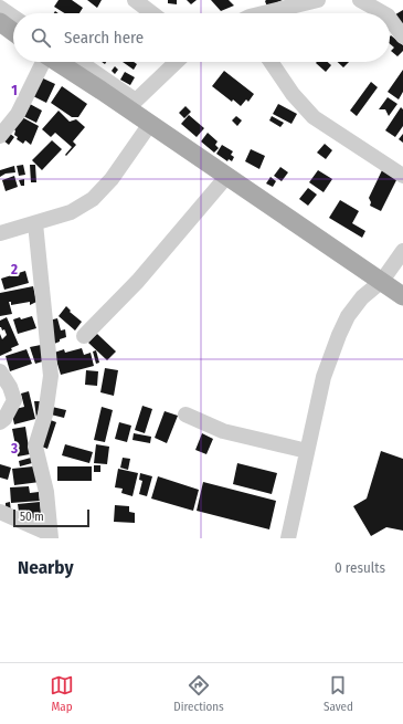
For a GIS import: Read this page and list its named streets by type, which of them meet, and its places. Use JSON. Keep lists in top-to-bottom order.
{
  "scale_bar": "50 m",
  "page": {
    "search": "Search here",
    "scale": "50 m",
    "heading": ["Nearby", "0 results"],
    "nav": ["Map", "Directions", "Saved"]
  },
  "grid": {
    "rows": ["1", "2", "3"]
  }
}
